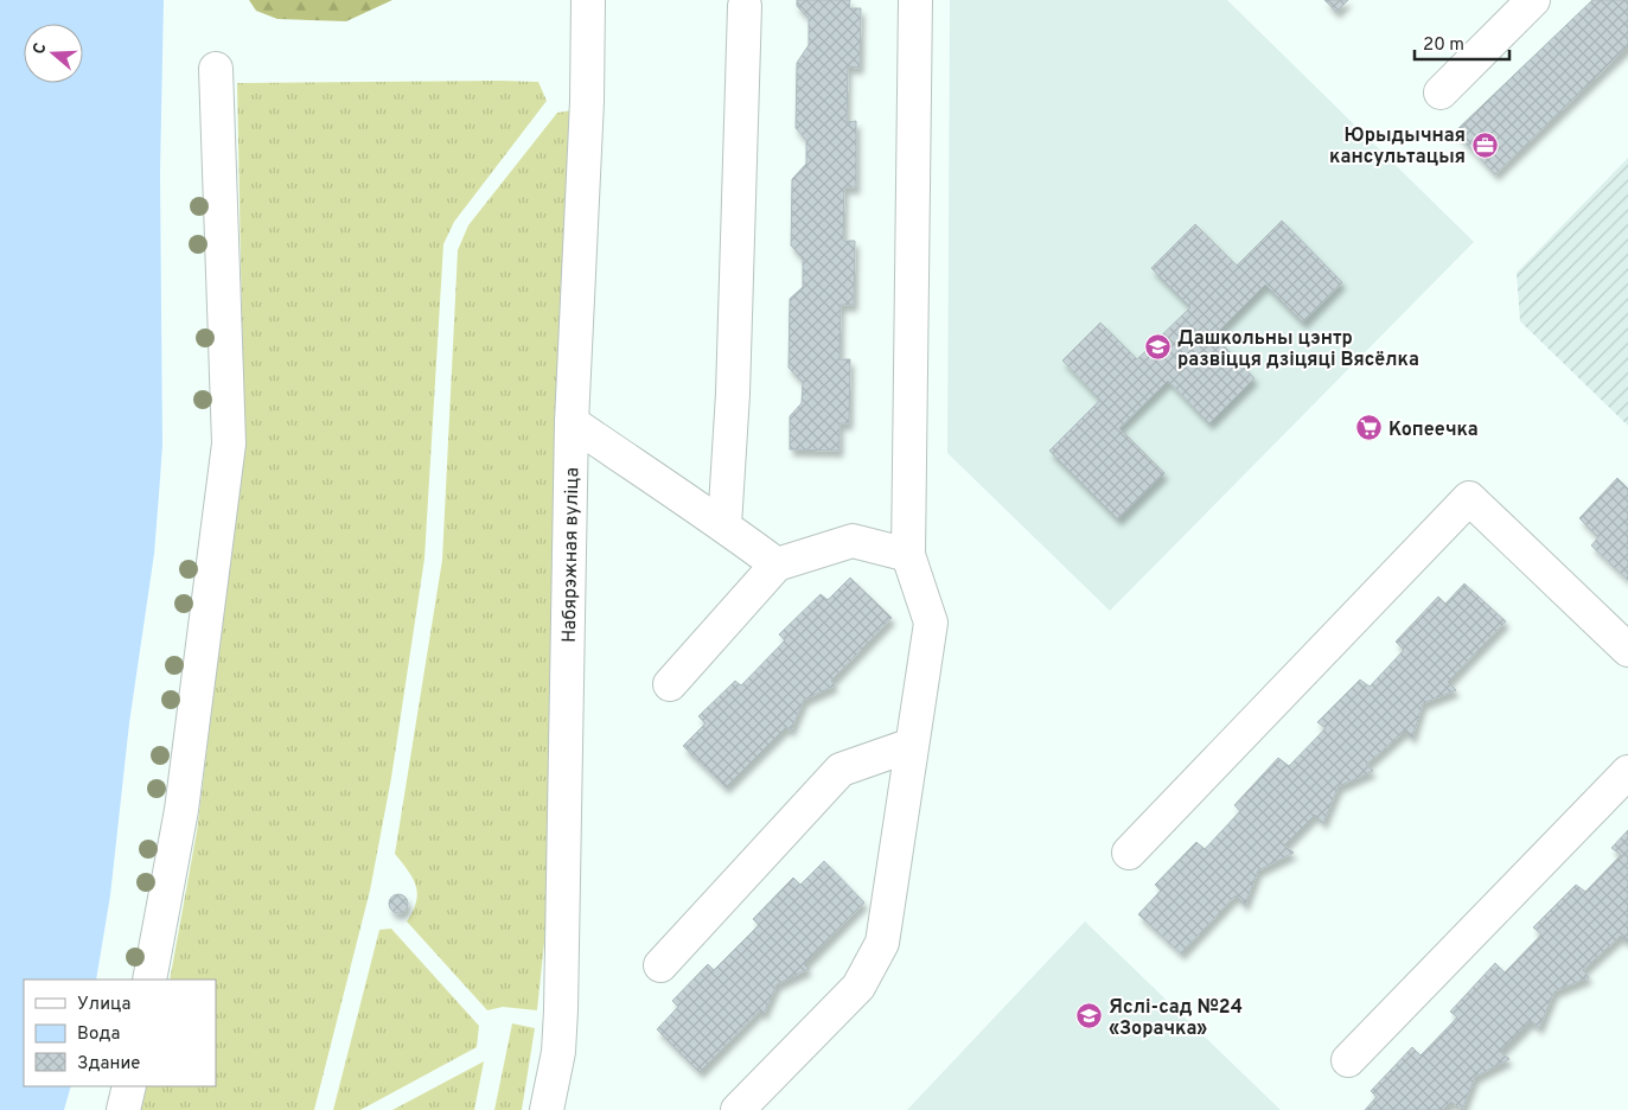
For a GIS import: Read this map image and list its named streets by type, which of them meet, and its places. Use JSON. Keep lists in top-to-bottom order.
{
  "streets": {
    "street": ["Набярэжная вуліца"]
  },
  "places": {
    "office": ["Юрыдычная кансультацыя"],
    "school or university": ["Дашкольны цэнтр развіцця дзіцяці Вясёлка", "Яслі-сад №24 «Зорачка»"],
    "supermarket": ["Копеечка"]
  },
  "legend": ["Улица", "Вода", "Здание"],
  "scale_bar": "20 m",
  "north": "left"
}
